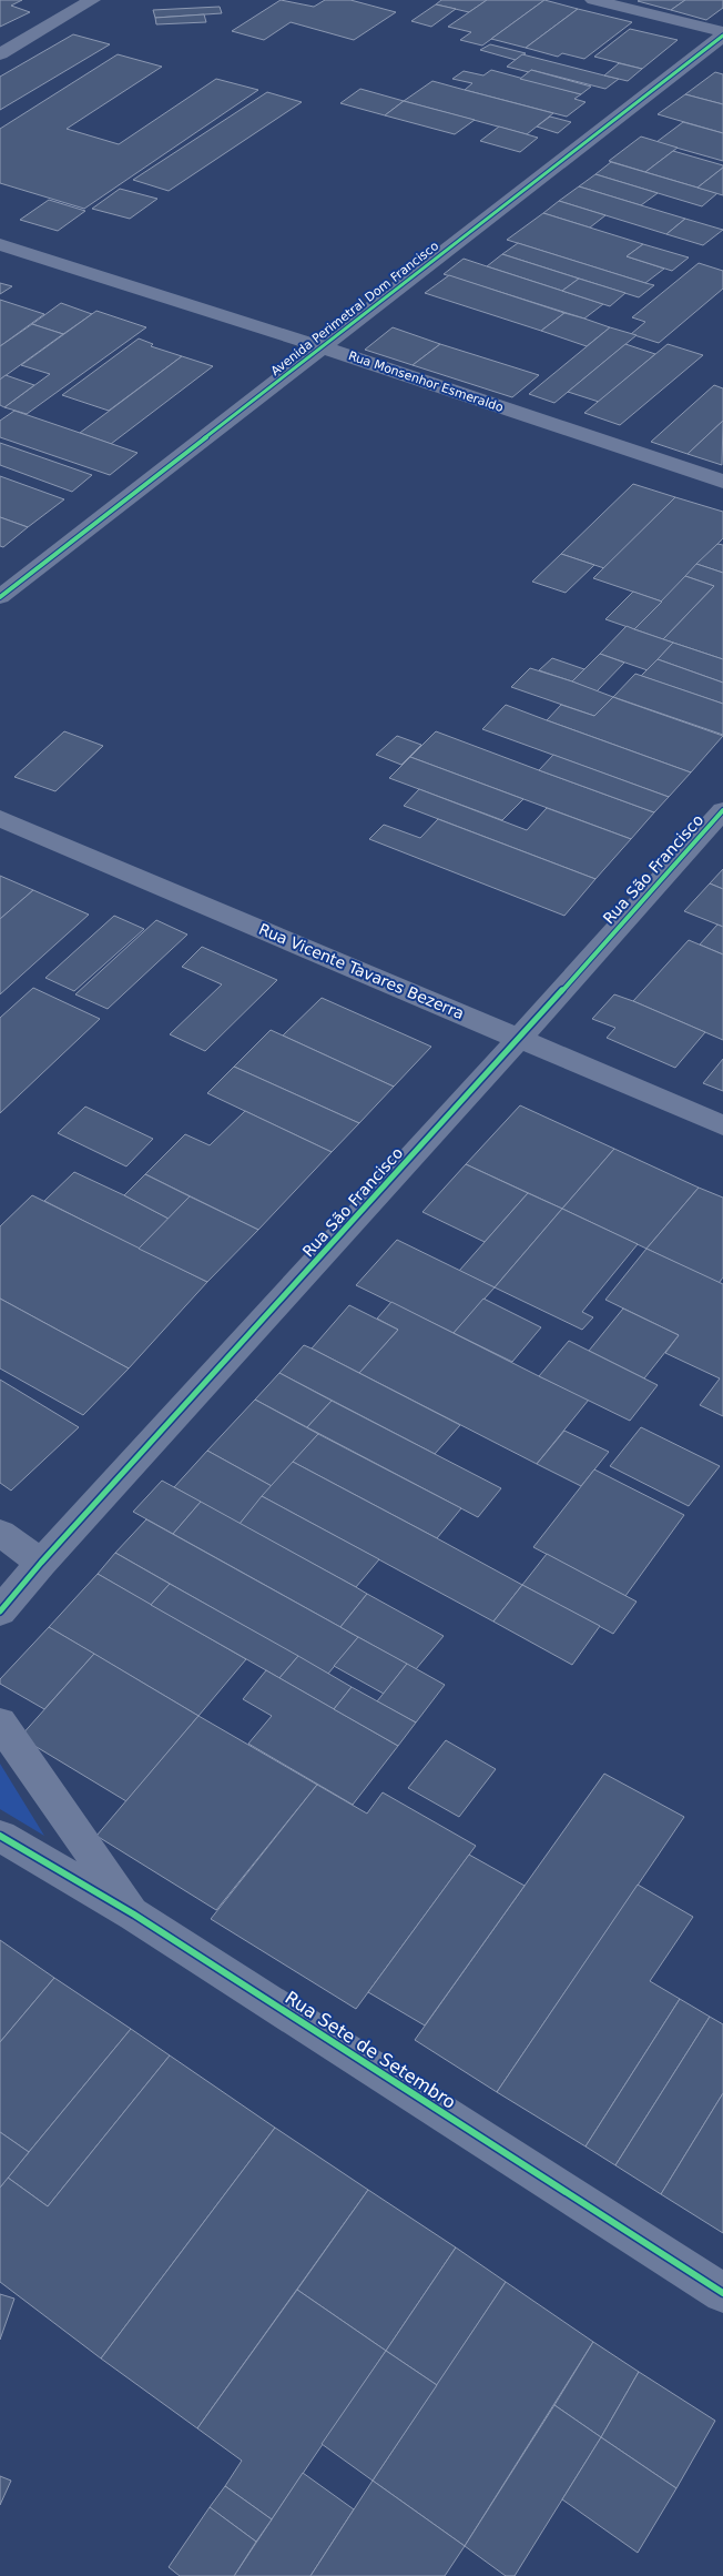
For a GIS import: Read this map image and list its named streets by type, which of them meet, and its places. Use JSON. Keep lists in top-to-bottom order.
{
  "streets": {
    "street": [
      "Avenida Perimetral Dom Francisco",
      "Rua Monsenhor Esmeraldo",
      "Rua São Francisco",
      "Rua Vicente Tavares Bezerra",
      "Rua Sete de Setembro"
    ]
  },
  "crossings": [
    ["Avenida Perimetral Dom Francisco", "Rua Monsenhor Esmeraldo"],
    ["Rua São Francisco", "Rua Vicente Tavares Bezerra"]
  ]
}
